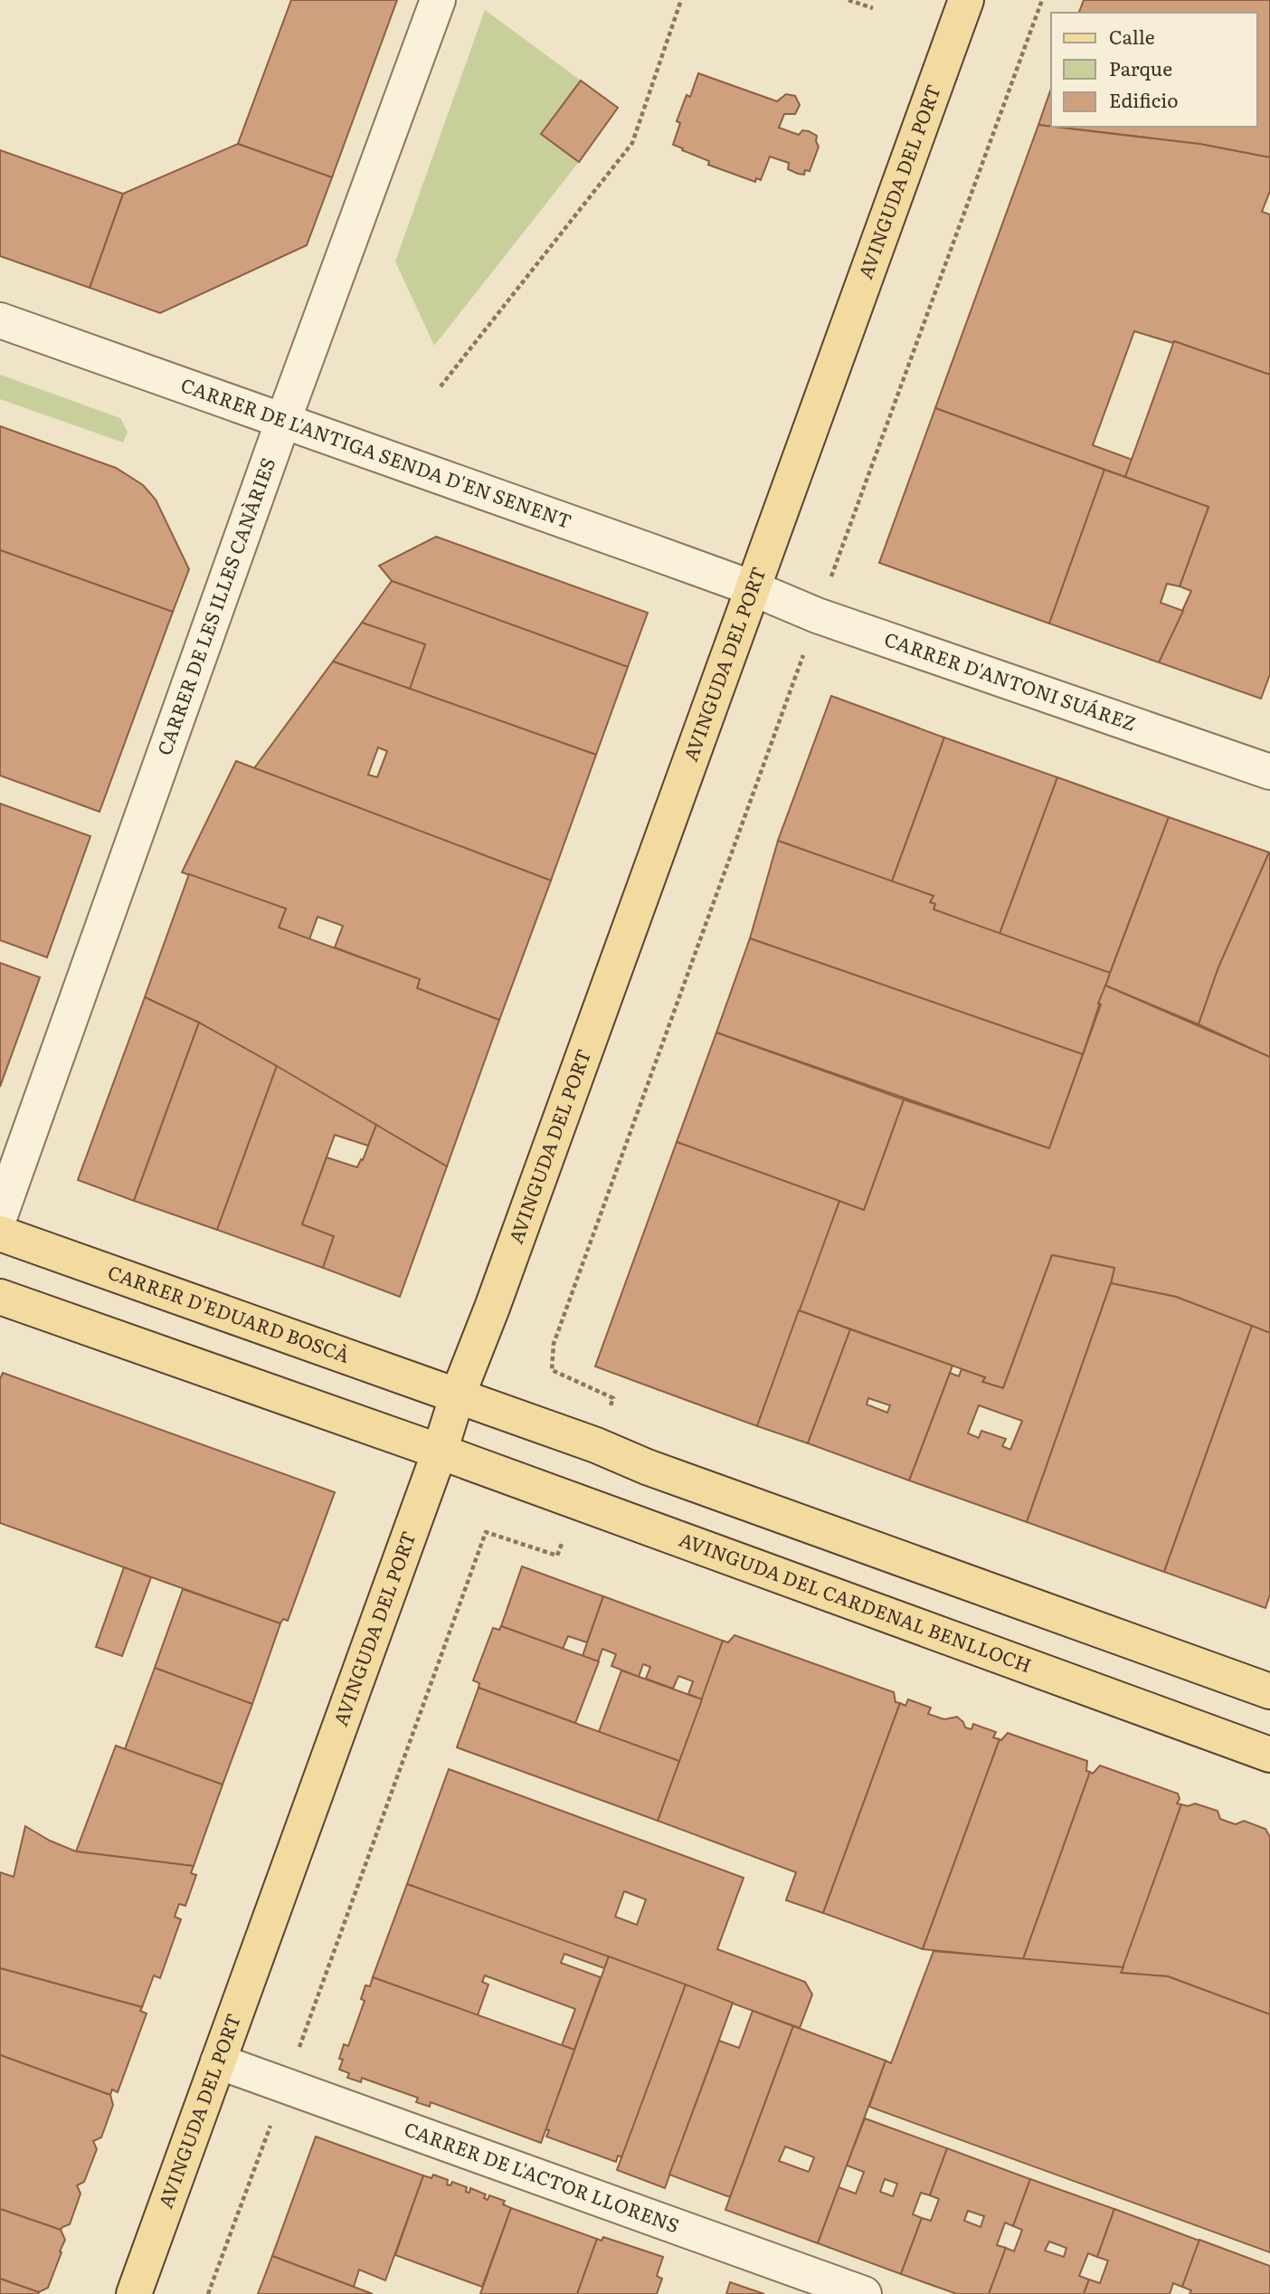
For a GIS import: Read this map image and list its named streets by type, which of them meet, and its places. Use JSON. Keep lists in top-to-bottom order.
{
  "streets": {
    "main road": ["AVINGUDA DEL PORT", "CARRER D'EDUARD BOSCÀ", "AVINGUDA DEL CARDENAL BENLLOCH"],
    "street": [
      "CARRER DE L'ANTIGA SENDA D'EN SENENT",
      "CARRER DE LES ILLES CANÀRIES",
      "CARRER D'ANTONI SUÁREZ",
      "CARRER DE L'ACTOR LLORENS"
    ]
  },
  "crossings": [
    ["AVINGUDA DEL PORT", "CARRER DE L'ANTIGA SENDA D'EN SENENT"],
    ["AVINGUDA DEL PORT", "CARRER D'ANTONI SUÁREZ"],
    ["AVINGUDA DEL PORT", "CARRER D'EDUARD BOSCÀ"],
    ["AVINGUDA DEL PORT", "AVINGUDA DEL CARDENAL BENLLOCH"],
    ["AVINGUDA DEL PORT", "CARRER DE L'ACTOR LLORENS"],
    ["CARRER DE L'ANTIGA SENDA D'EN SENENT", "CARRER DE LES ILLES CANÀRIES"],
    ["CARRER DE L'ANTIGA SENDA D'EN SENENT", "CARRER D'ANTONI SUÁREZ"]
  ],
  "legend": ["Calle", "Parque", "Edificio"]
}
